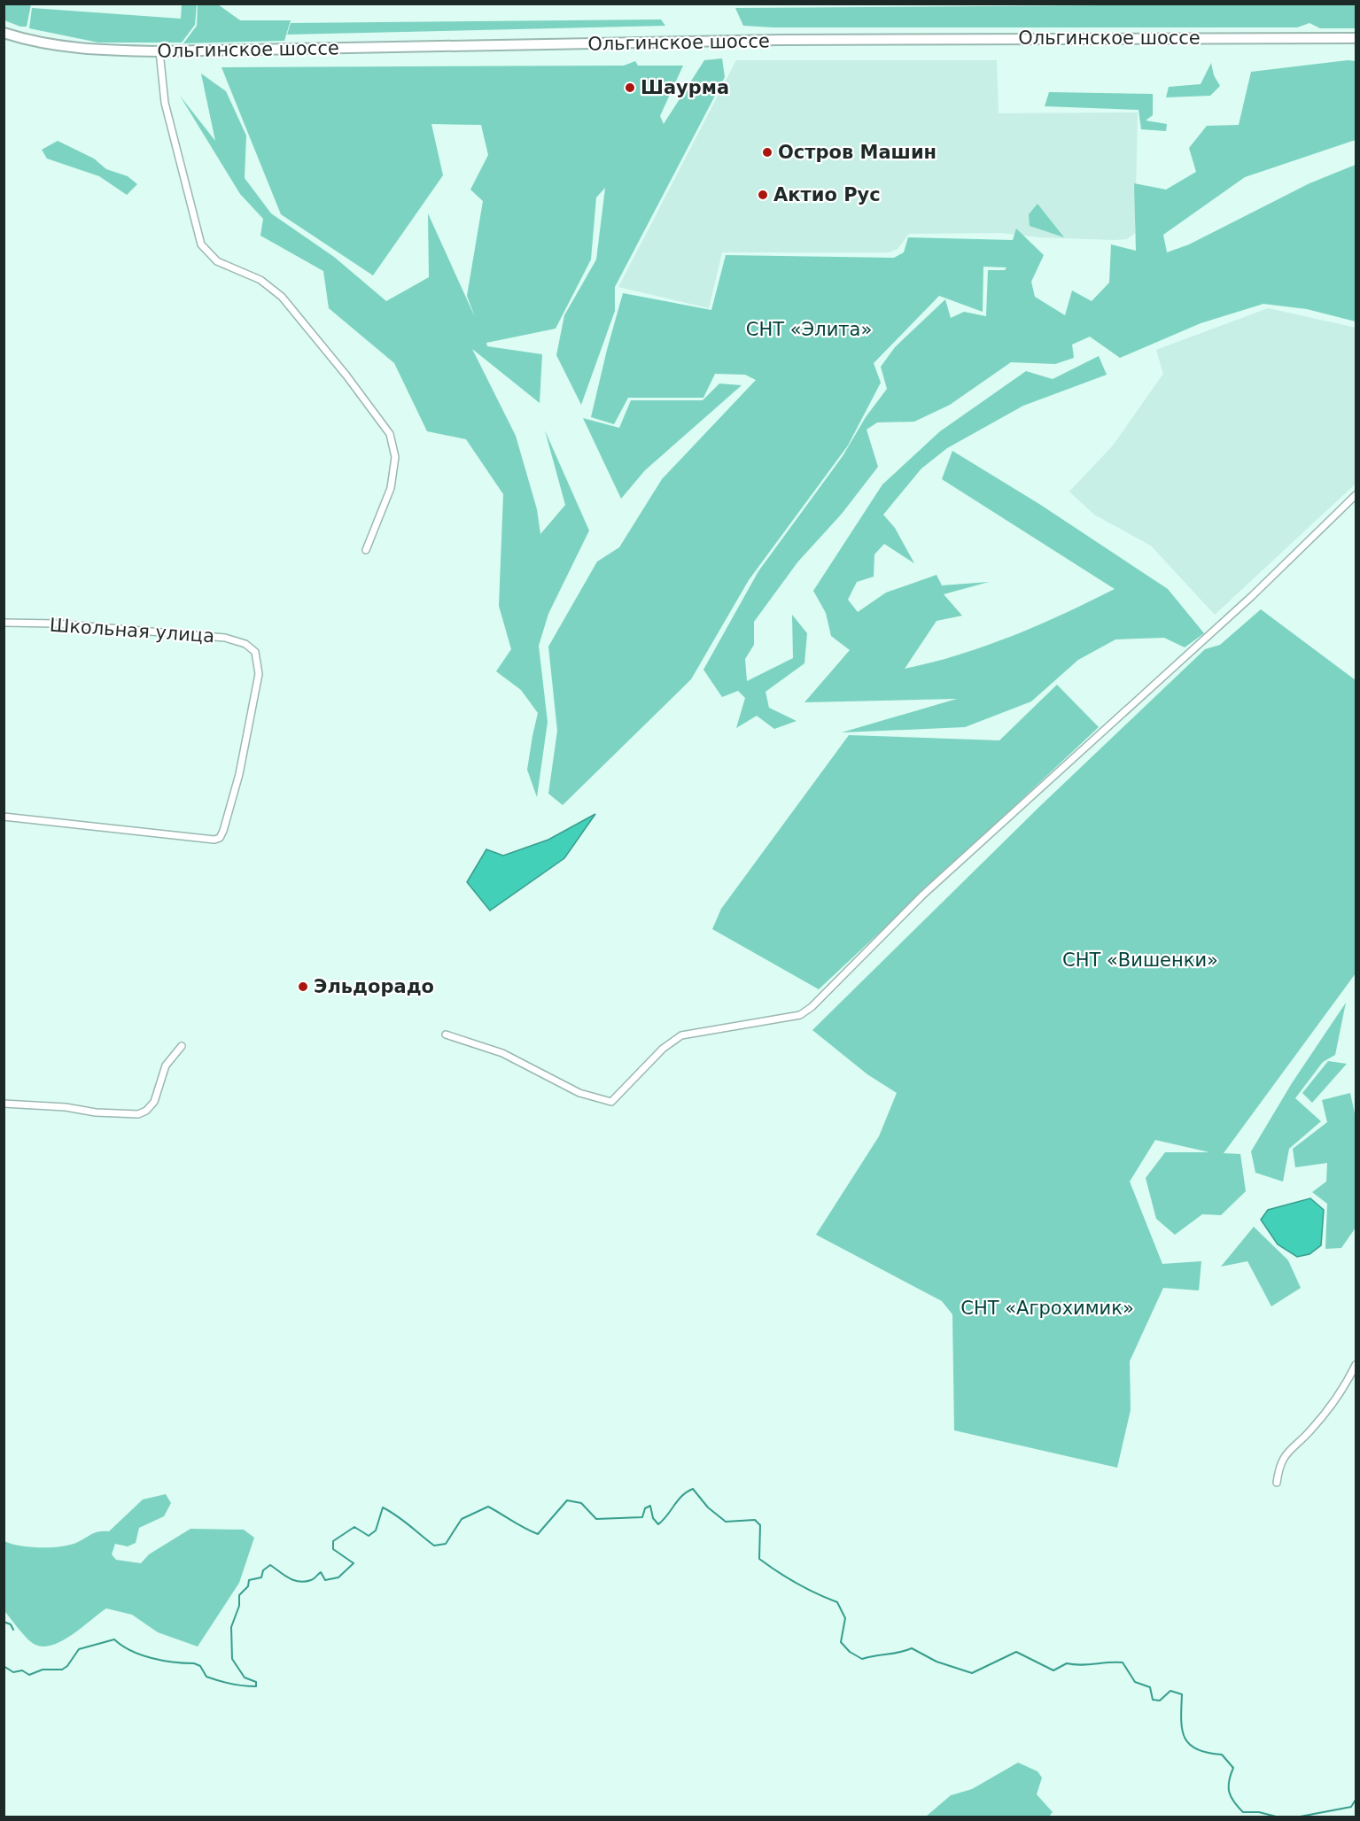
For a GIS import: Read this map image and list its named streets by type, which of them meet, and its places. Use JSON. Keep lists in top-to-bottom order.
{
  "streets": {
    "main road": ["Ольгинское шоссе"],
    "street": ["Школьная улица"]
  },
  "parks": ["СНТ «Элита»", "СНТ «Вишенки»", "СНТ «Агрохимик»"],
  "places": [
    "Шаурма",
    "Остров Машин",
    "Актио Рус",
    "Эльдорадо"
  ]
}
